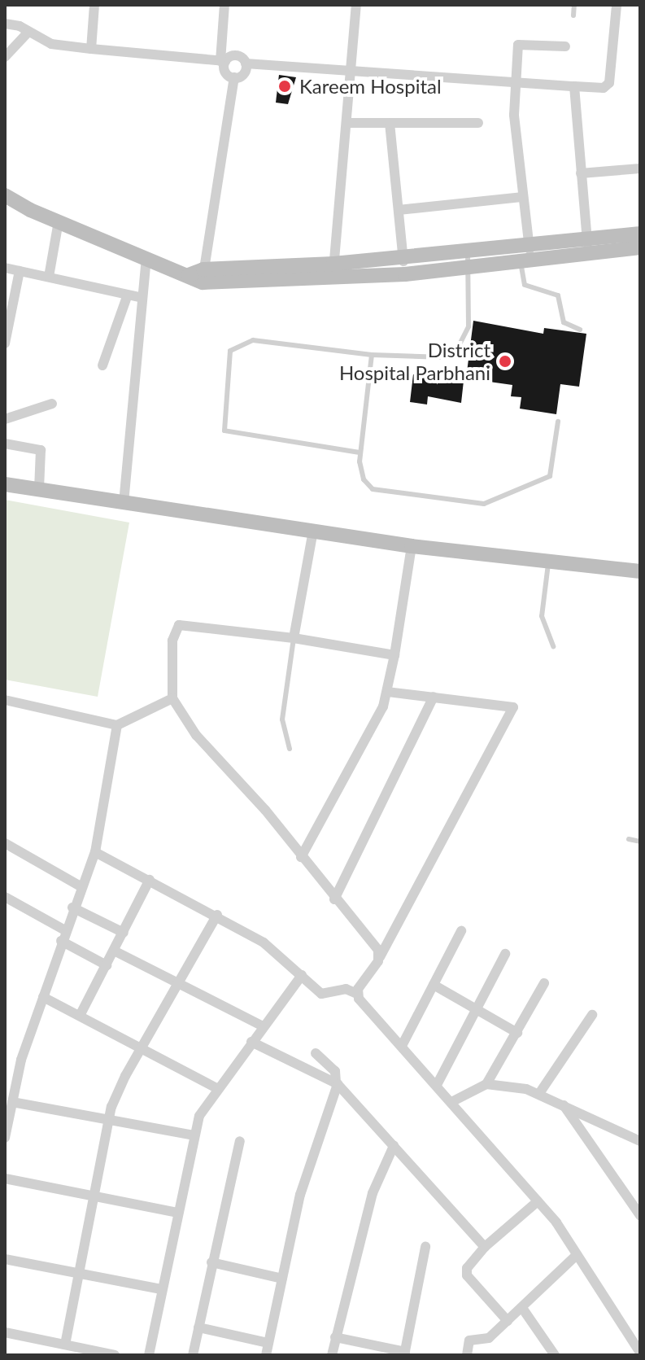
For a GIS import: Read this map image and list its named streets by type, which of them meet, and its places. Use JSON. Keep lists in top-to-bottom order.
{
  "places": ["Kareem Hospital", "District Hospital Parbhani"]
}
